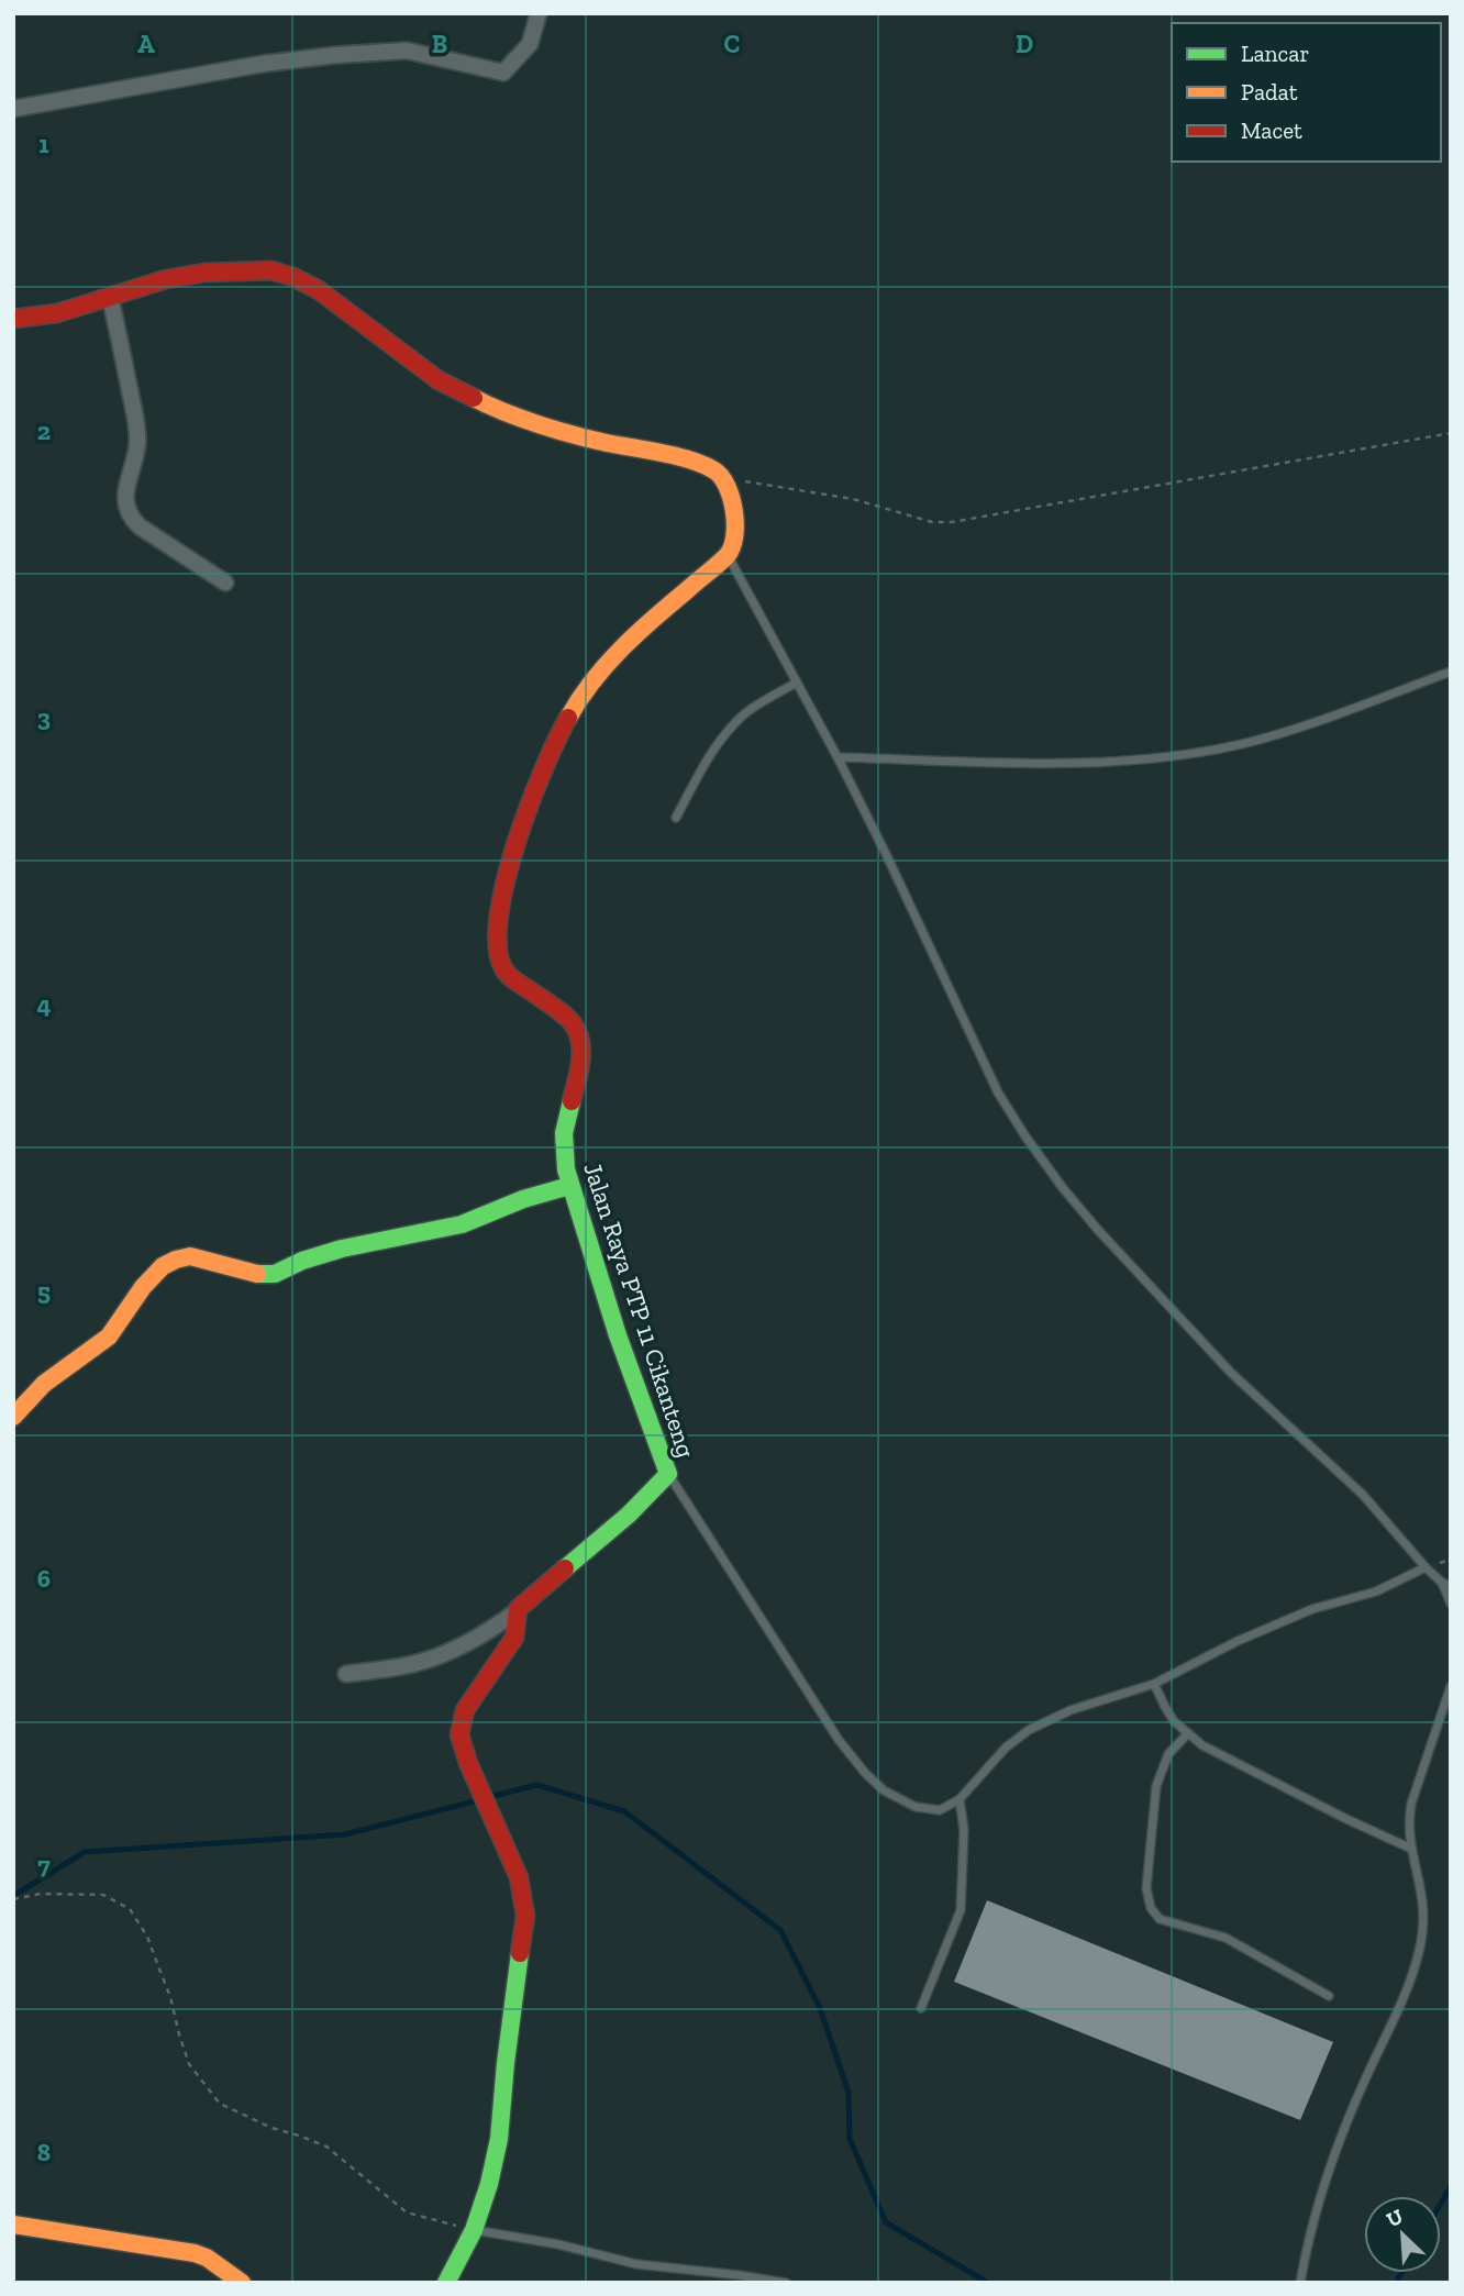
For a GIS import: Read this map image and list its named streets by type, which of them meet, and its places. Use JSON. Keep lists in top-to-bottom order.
{
  "streets": {
    "street": ["Jalan Raya PTP 11 Cikanteng"]
  },
  "legend": ["Lancar", "Padat", "Macet"],
  "north": "top left",
  "grid": {
    "columns": [
      "A",
      "B",
      "C",
      "D"
    ],
    "rows": [
      "1",
      "2",
      "3",
      "4",
      "5",
      "6",
      "7",
      "8"
    ]
  }
}
